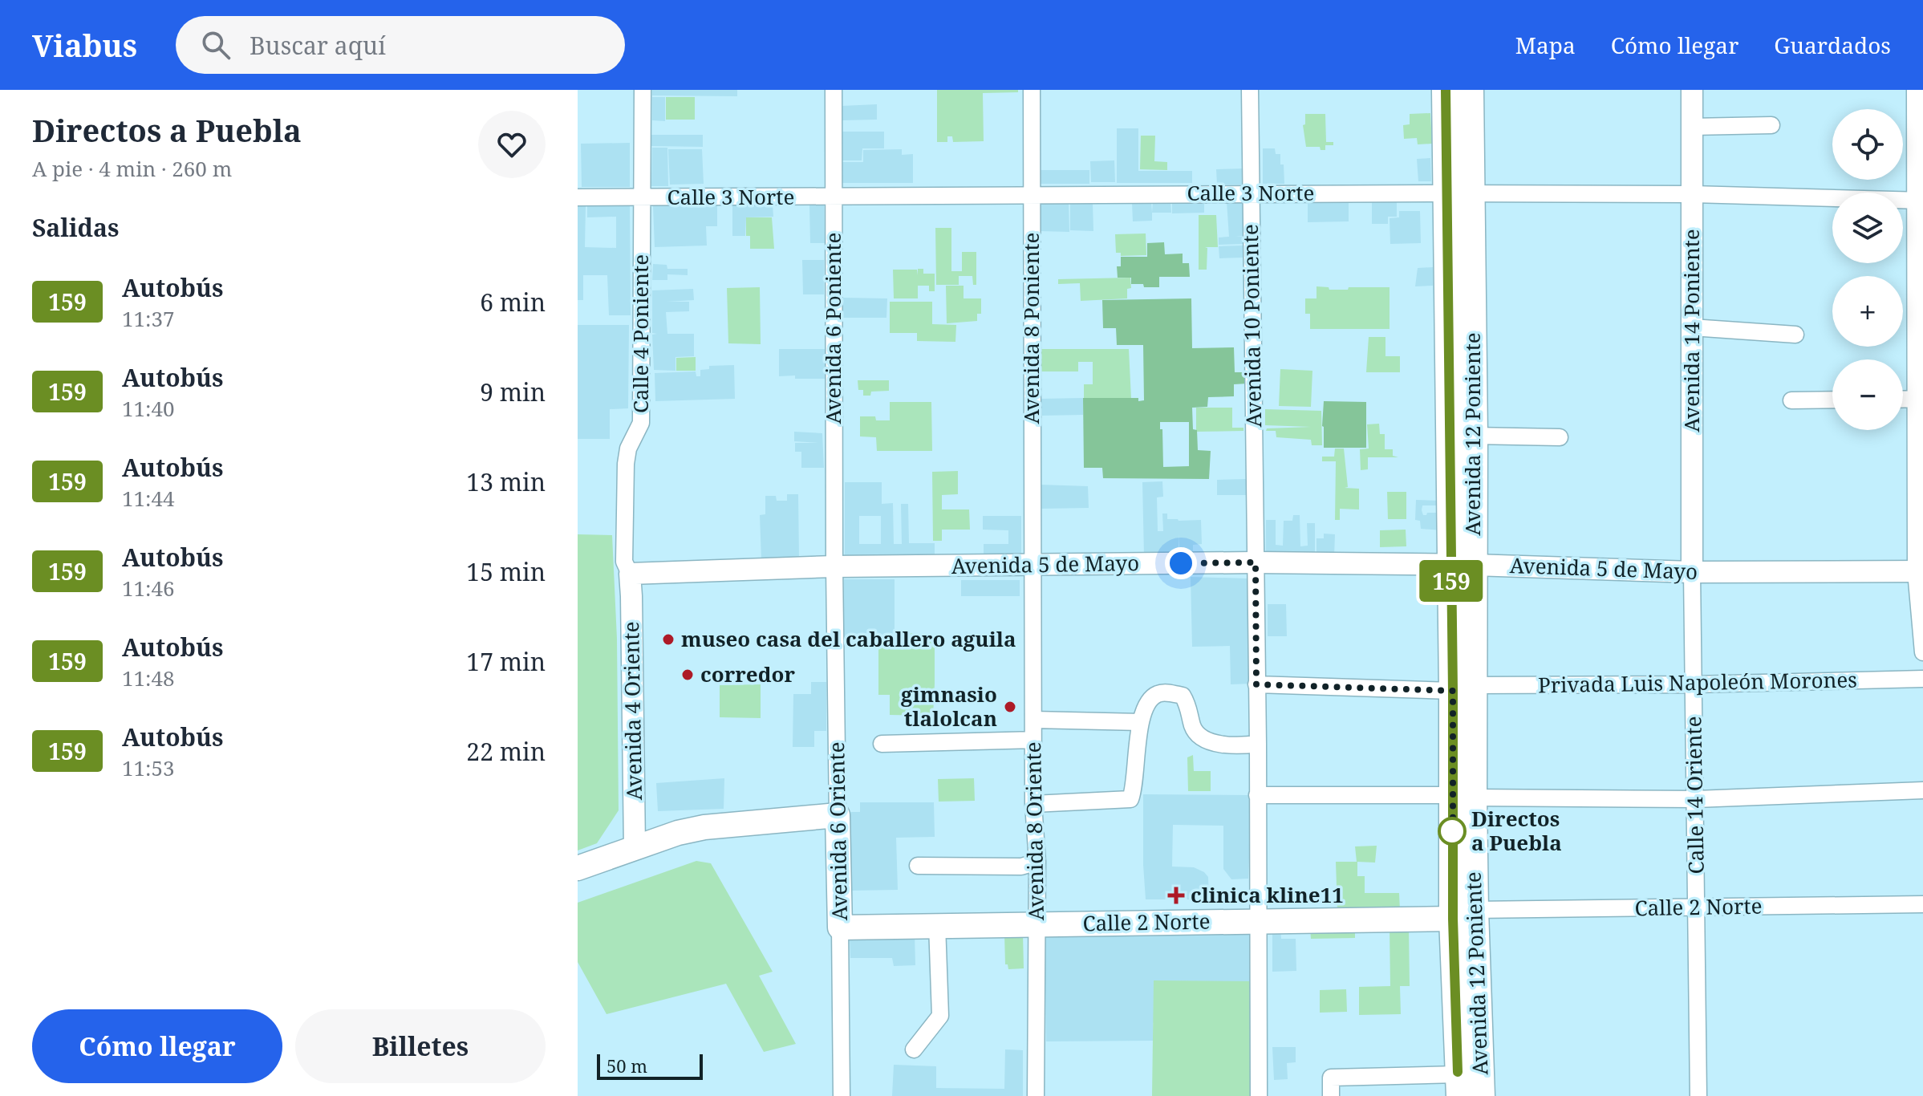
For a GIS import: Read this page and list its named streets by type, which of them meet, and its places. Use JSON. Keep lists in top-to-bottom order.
{
  "streets": {
    "main road": ["Avenida 12 Poniente", "Avenida 6 Oriente", "Calle 2 Norte"],
    "street": [
      "Calle 3 Norte",
      "Avenida 10 Poniente",
      "Avenida 6 Poniente",
      "Avenida 8 Poniente",
      "Avenida 14 Poniente",
      "Calle 4 Poniente",
      "Avenida 5 de Mayo",
      "Privada Luis Napoleón Morones",
      "Avenida 4 Oriente",
      "Calle 14 Oriente",
      "Avenida 8 Oriente"
    ]
  },
  "crossings": [
    ["Calle 3 Norte", "Avenida 10 Poniente"],
    ["Calle 3 Norte", "Avenida 6 Poniente"],
    ["Calle 3 Norte", "Avenida 8 Poniente"],
    ["Calle 3 Norte", "Avenida 14 Poniente"],
    ["Calle 3 Norte", "Calle 4 Poniente"],
    ["Calle 3 Norte", "Avenida 12 Poniente"],
    ["Avenida 10 Poniente", "Avenida 5 de Mayo"],
    ["Avenida 10 Poniente", "Privada Luis Napoleón Morones"],
    ["Avenida 10 Poniente", "Calle 2 Norte"],
    ["Avenida 6 Poniente", "Avenida 5 de Mayo"],
    ["Avenida 6 Poniente", "Avenida 6 Oriente"],
    ["Avenida 8 Poniente", "Avenida 5 de Mayo"],
    ["Avenida 8 Poniente", "Avenida 8 Oriente"],
    ["Avenida 14 Poniente", "Avenida 5 de Mayo"],
    ["Avenida 14 Poniente", "Calle 14 Oriente"],
    ["Calle 4 Poniente", "Avenida 5 de Mayo"],
    ["Calle 4 Poniente", "Avenida 4 Oriente"],
    ["Avenida 12 Poniente", "Avenida 5 de Mayo"],
    ["Avenida 12 Poniente", "Privada Luis Napoleón Morones"],
    ["Avenida 12 Poniente", "Calle 2 Norte"],
    ["Avenida 5 de Mayo", "Avenida 4 Oriente"],
    ["Avenida 5 de Mayo", "Calle 14 Oriente"],
    ["Avenida 5 de Mayo", "Avenida 6 Oriente"],
    ["Avenida 5 de Mayo", "Avenida 8 Oriente"],
    ["Privada Luis Napoleón Morones", "Calle 14 Oriente"],
    ["Calle 14 Oriente", "Calle 2 Norte"],
    ["Avenida 6 Oriente", "Calle 2 Norte"],
    ["Avenida 8 Oriente", "Calle 2 Norte"]
  ],
  "places": {
    "other": [
      "museo casa del caballero aguila",
      "corredor",
      "gimnasio tlalolcan",
      "Directos a Puebla"
    ],
    "health": ["clinica kline11"]
  },
  "lines": ["bus line 159"],
  "scale_bar": "50 m",
  "page": {
    "header": "Viabus",
    "search": "Buscar aquí",
    "nav": ["Mapa", "Cómo llegar", "Guardados"],
    "heading": [
      ["Directos a Puebla", "A pie · 4 min · 260 m"],
      "Salidas"
    ],
    "on_map": "159",
    "map_buttons": ["+", "−"],
    "list": [
      {
        "mark": "159",
        "name": "Autobús",
        "note": "11:37",
        "value": "6 min"
      },
      {
        "mark": "159",
        "name": "Autobús",
        "note": "11:40",
        "value": "9 min"
      },
      {
        "mark": "159",
        "name": "Autobús",
        "note": "11:44",
        "value": "13 min"
      },
      {
        "mark": "159",
        "name": "Autobús",
        "note": "11:46",
        "value": "15 min"
      },
      {
        "mark": "159",
        "name": "Autobús",
        "note": "11:48",
        "value": "17 min"
      },
      {
        "mark": "159",
        "name": "Autobús",
        "note": "11:53",
        "value": "22 min"
      }
    ],
    "buttons": ["Cómo llegar", "Billetes"],
    "scale": "50 m"
  }
}
